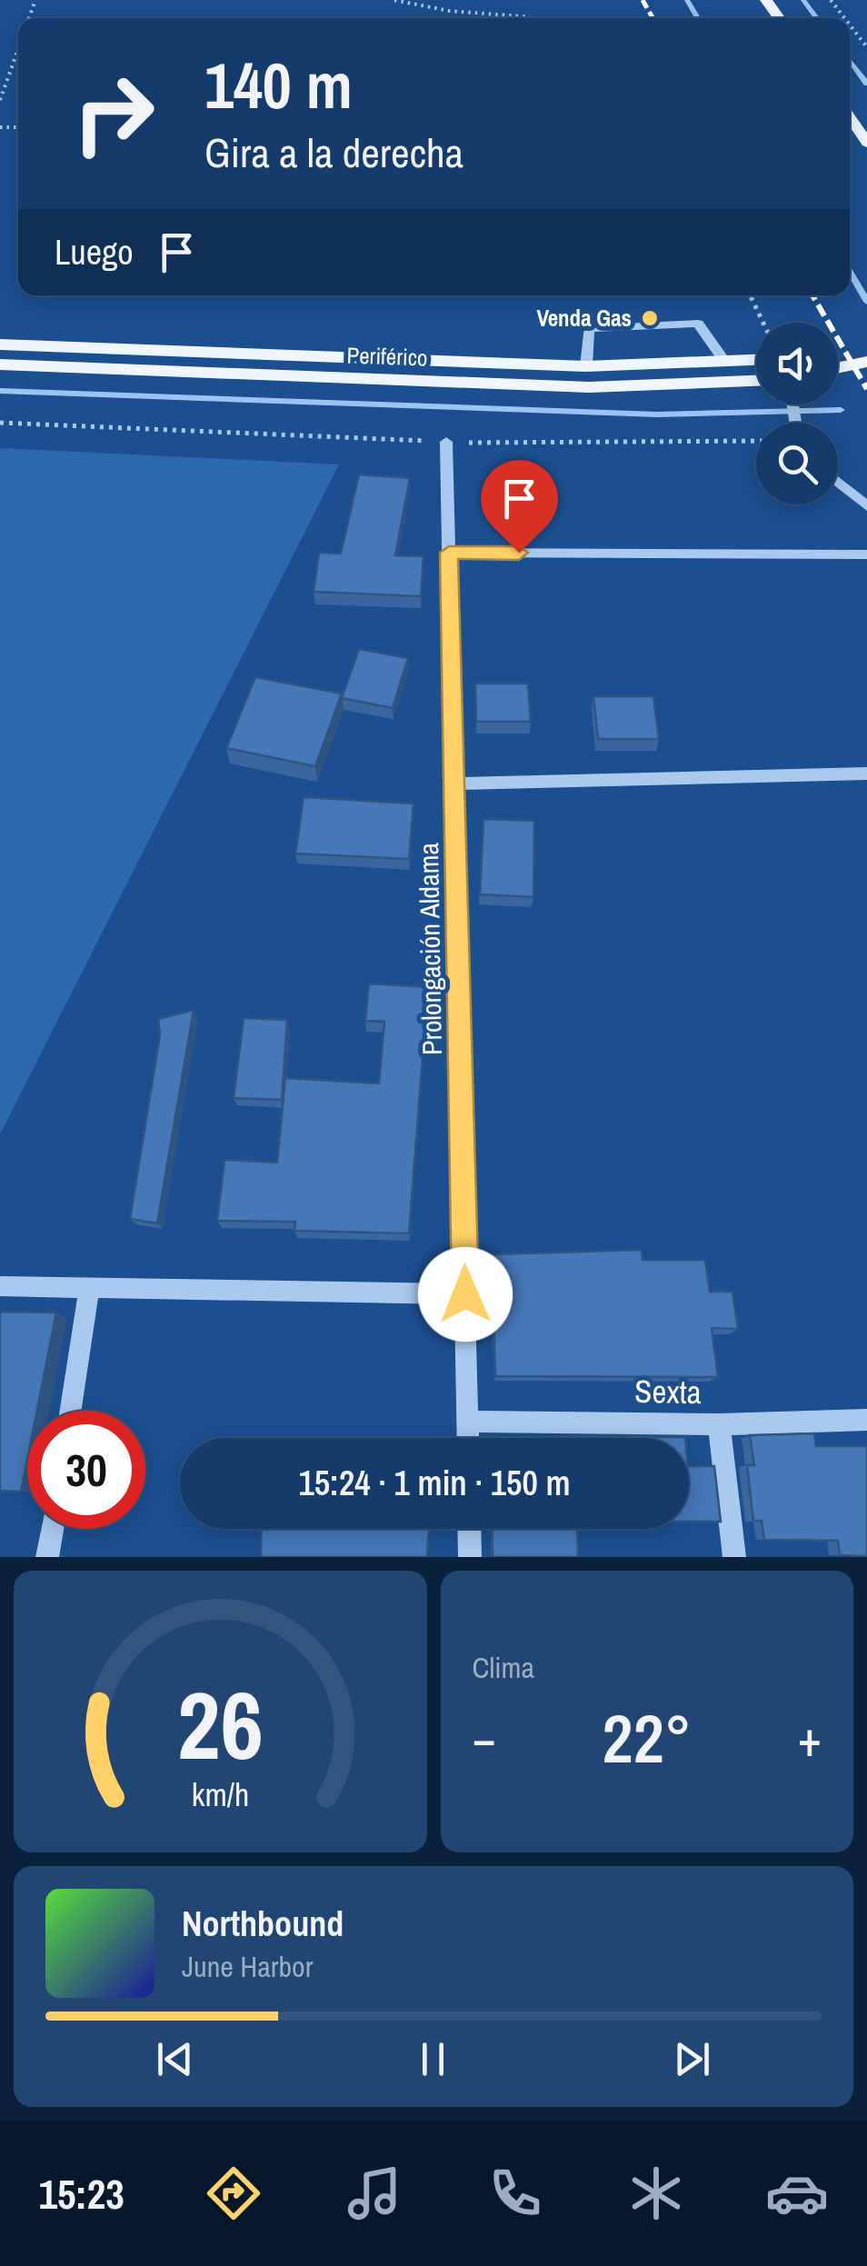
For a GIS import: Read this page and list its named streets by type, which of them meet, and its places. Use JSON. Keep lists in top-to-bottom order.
{
  "streets": {
    "main road": ["Periférico"],
    "street": ["Prolongación Aldama", "Sexta"]
  },
  "crossings": [
    ["Prolongación Aldama", "Sexta"]
  ],
  "places": ["Venda Gas"],
  "page": {
    "turn": ["140 m", "Gira a la derecha"],
    "then": "Luego",
    "limit": "30",
    "trip": "15:24 · 1 min · 150 m",
    "tile": "Clima",
    "heat": ["−", "22°", "+"],
    "song": ["Northbound", "June Harbor"],
    "tabs": "15:23",
    "gauge": ["26", "km/h"]
  }
}
